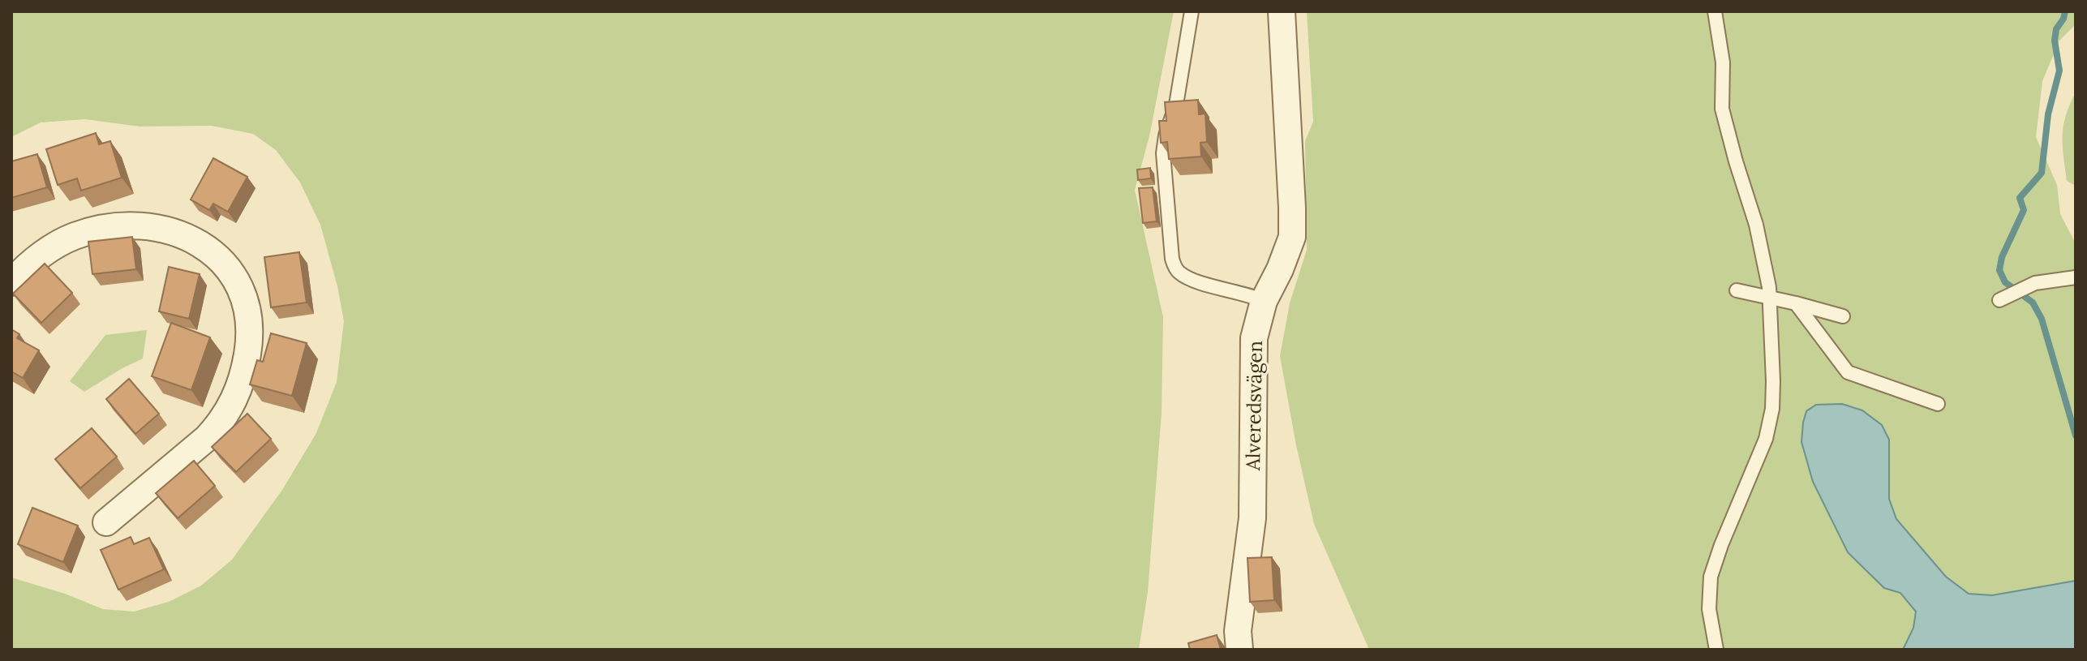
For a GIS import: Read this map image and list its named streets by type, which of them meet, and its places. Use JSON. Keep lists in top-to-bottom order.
{
  "streets": {
    "street": ["Alveredsvägen"]
  }
}
